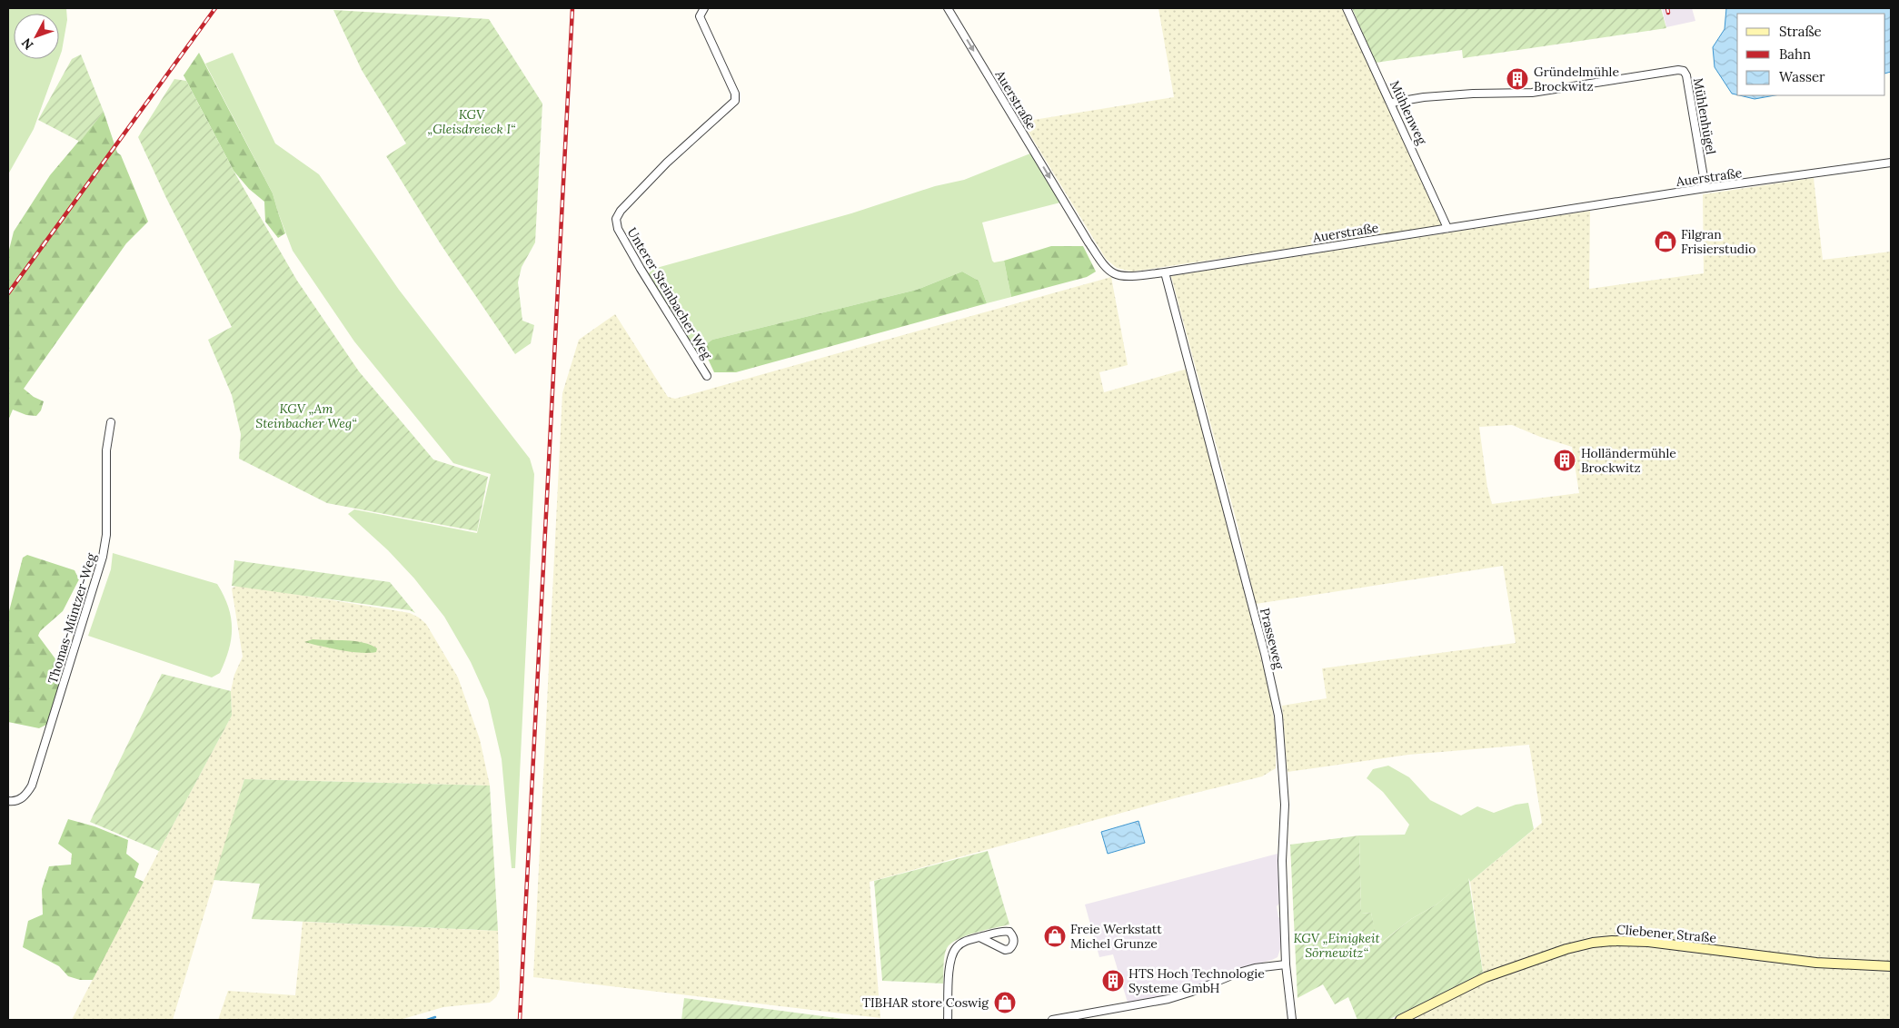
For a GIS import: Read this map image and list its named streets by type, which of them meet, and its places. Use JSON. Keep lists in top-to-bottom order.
{
  "streets": {
    "street": [
      "Auerstraße",
      "Mühlenweg",
      "Mühlenhügel",
      "Unterer Steinbacher Weg",
      "Thomas-Müntzer-Weg",
      "Prasseweg",
      "Cliebener Straße"
    ]
  },
  "crossings": [
    ["Auerstraße", "Mühlenweg"],
    ["Auerstraße", "Mühlenhügel"],
    ["Auerstraße", "Prasseweg"],
    ["Mühlenweg", "Mühlenhügel"]
  ],
  "parks": ["KGV „Gleisdreieck I“", "KGV „Am Steinbacher Weg“", "KGV „Einigkeit Sörnewitz“"],
  "places": {
    "building": ["Gründelmühle Brockwitz", "Holländermühle Brockwitz", "HTS Hoch Technologie Systeme GmbH"],
    "shop": ["Filgran Frisierstudio", "Freie Werkstatt Michel Grunze", "TIBHAR store Coswig"]
  },
  "legend": ["Straße", "Bahn", "Wasser"],
  "north": "bottom left"
}
